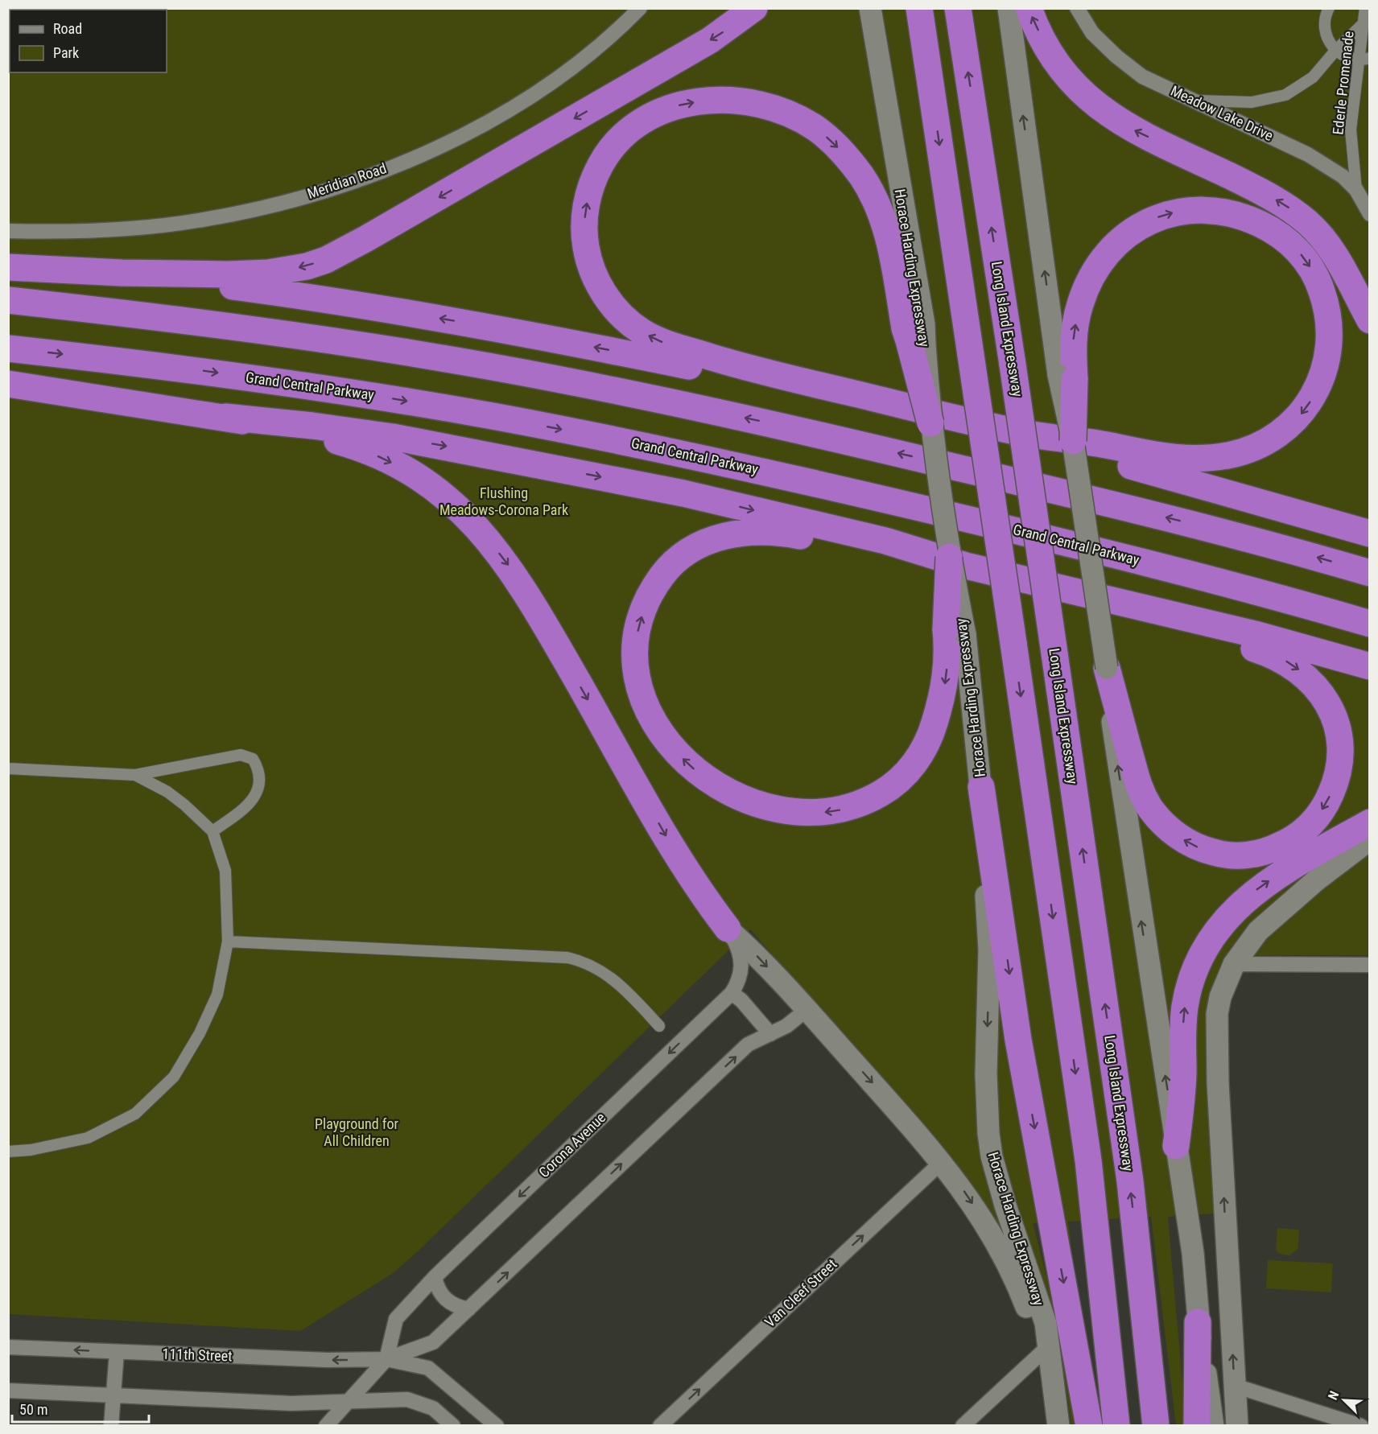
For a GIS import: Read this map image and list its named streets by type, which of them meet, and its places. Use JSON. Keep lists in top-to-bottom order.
{
  "streets": {
    "highway": ["Long Island Expressway", "Grand Central Parkway"],
    "main road": ["Horace Harding Expressway"],
    "street": [
      "Ederle Promenade",
      "Meadow Lake Drive",
      "Meridian Road",
      "Corona Avenue",
      "Van Cleef Street",
      "111th Street"
    ]
  },
  "crossings": [
    ["Ederle Promenade", "Meadow Lake Drive"],
    ["Horace Harding Expressway", "Corona Avenue"],
    ["Horace Harding Expressway", "Van Cleef Street"],
    ["Corona Avenue", "111th Street"]
  ],
  "one_way": ["Van Cleef Street"],
  "parks": ["Flushing Meadows-Corona Park", "Playground for All Children"],
  "legend": ["Road", "Park"],
  "scale_bar": "50 m",
  "north": "top left"
}
